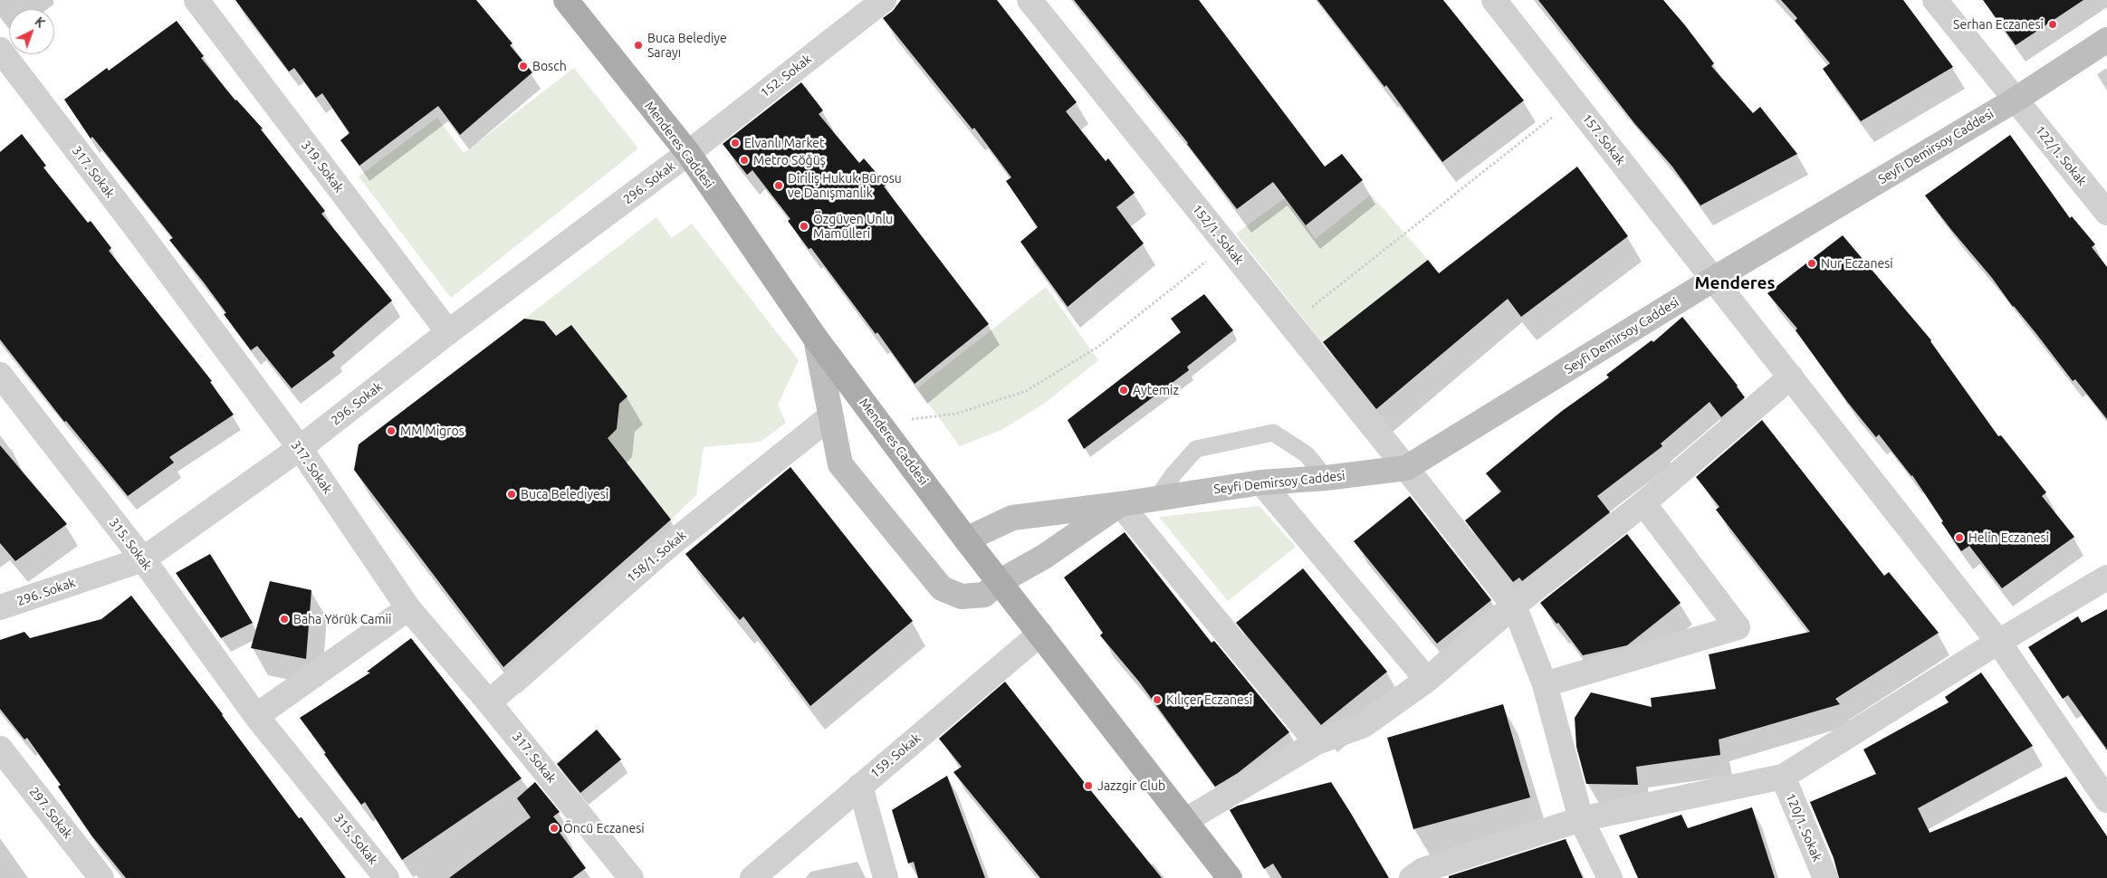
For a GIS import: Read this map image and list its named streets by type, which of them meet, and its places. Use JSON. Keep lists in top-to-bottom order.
{
  "streets": {
    "main road": ["Menderes Caddesi", "Seyfi Demirsoy Caddesi"],
    "street": [
      "152. Sokak",
      "157. Sokak",
      "122/1. Sokak",
      "319. Sokak",
      "317. Sokak",
      "296. Sokak",
      "152/1. Sokak",
      "315. Sokak",
      "158/1. Sokak",
      "159. Sokak",
      "297. Sokak",
      "120/1. Sokak"
    ]
  },
  "crossings": [
    ["152. Sokak", "Menderes Caddesi"],
    ["152. Sokak", "296. Sokak"],
    ["157. Sokak", "Seyfi Demirsoy Caddesi"],
    ["Menderes Caddesi", "Seyfi Demirsoy Caddesi"],
    ["Menderes Caddesi", "296. Sokak"],
    ["Menderes Caddesi", "159. Sokak"],
    ["Seyfi Demirsoy Caddesi", "122/1. Sokak"],
    ["Seyfi Demirsoy Caddesi", "152/1. Sokak"],
    ["Seyfi Demirsoy Caddesi", "158/1. Sokak"],
    ["319. Sokak", "296. Sokak"],
    ["317. Sokak", "296. Sokak"],
    ["317. Sokak", "158/1. Sokak"],
    ["296. Sokak", "315. Sokak"]
  ],
  "districts": ["Menderes"],
  "places": [
    "Serhan Eczanesi",
    "Buca Belediye Sarayı",
    "Bosch",
    "Elvanlı Market",
    "Metro Söğüş",
    "Diriliş Hukuk Bürosu ve Danışmanlık",
    "Özgüven Unlu Mamülleri",
    "Nur Eczanesi",
    "Aytemiz",
    "MM Migros",
    "Buca Belediyesi",
    "Helin Eczanesi",
    "Baha Yörük Camii",
    "Kılıçer Eczanesi",
    "Jazzgir Club",
    "Öncü Eczanesi"
  ],
  "north": "top right"
}
